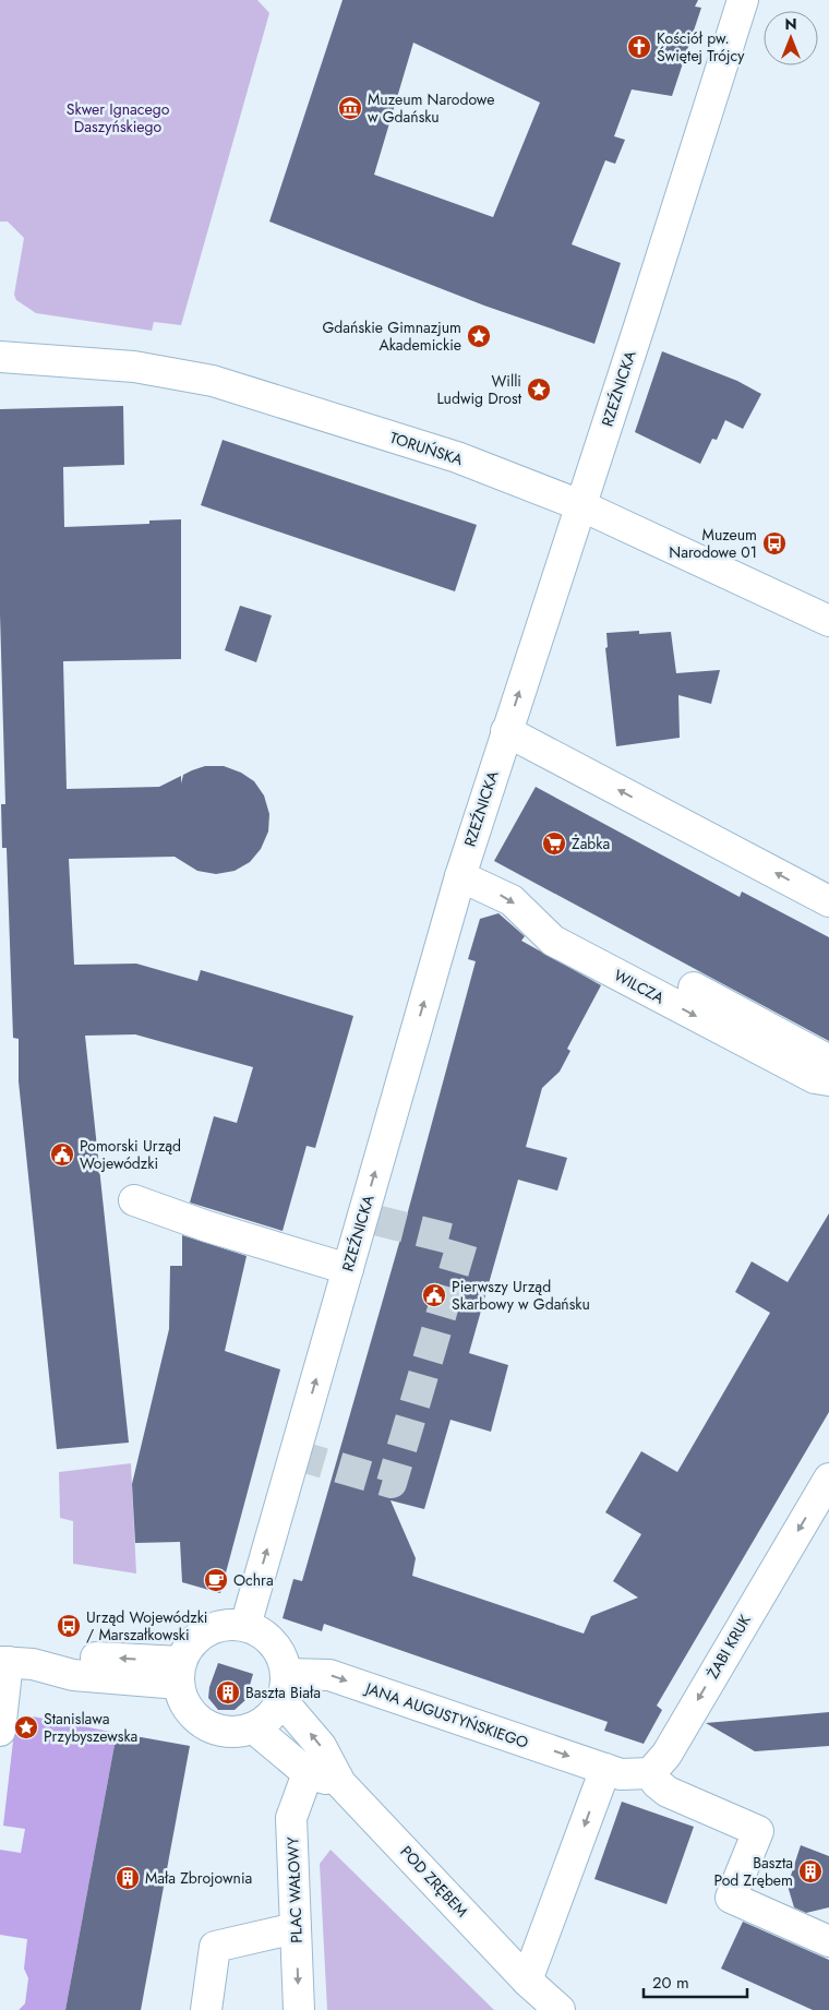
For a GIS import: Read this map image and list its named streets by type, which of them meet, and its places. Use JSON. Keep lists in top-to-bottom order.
{
  "streets": {
    "street": [
      "RZEŹNICKA",
      "TORUŃSKA",
      "WILCZA",
      "ŻABI KRUK",
      "JANA AUGUSTYŃSKIEGO",
      "POD ZRĘBEM",
      "PLAC WAŁOWY"
    ]
  },
  "crossings": [
    ["RZEŹNICKA", "TORUŃSKA"],
    ["RZEŹNICKA", "WILCZA"],
    ["RZEŹNICKA", "JANA AUGUSTYŃSKIEGO"],
    ["RZEŹNICKA", "POD ZRĘBEM"],
    ["JANA AUGUSTYŃSKIEGO", "POD ZRĘBEM"],
    ["POD ZRĘBEM", "PLAC WAŁOWY"]
  ],
  "one_way": ["RZEŹNICKA", "ŻABI KRUK", "JANA AUGUSTYŃSKIEGO"],
  "parks": ["Skwer Ignacego Daszyńskiego"],
  "places": {
    "church": ["Kościół pw. Świętej Trójcy"],
    "museum": ["Muzeum Narodowe w Gdańsku"],
    "place": ["Gdańskie Gimnazjum Akademickie", "Willi Ludwig Drost", "Stanislawa Przybyszewska"],
    "bus stop": ["Muzeum Narodowe 01", "Urząd Wojewódzki / Marszałkowski"],
    "supermarket": ["Żabka"],
    "public building": ["Pomorski Urząd Wojewódzki", "Pierwszy Urząd Skarbowy w Gdańsku"],
    "cafe": ["Ochra"],
    "building": ["Baszta Biała", "Baszta Pod Zrębem", "Mała Zbrojownia"]
  },
  "scale_bar": "20 m",
  "north": "top"
}
